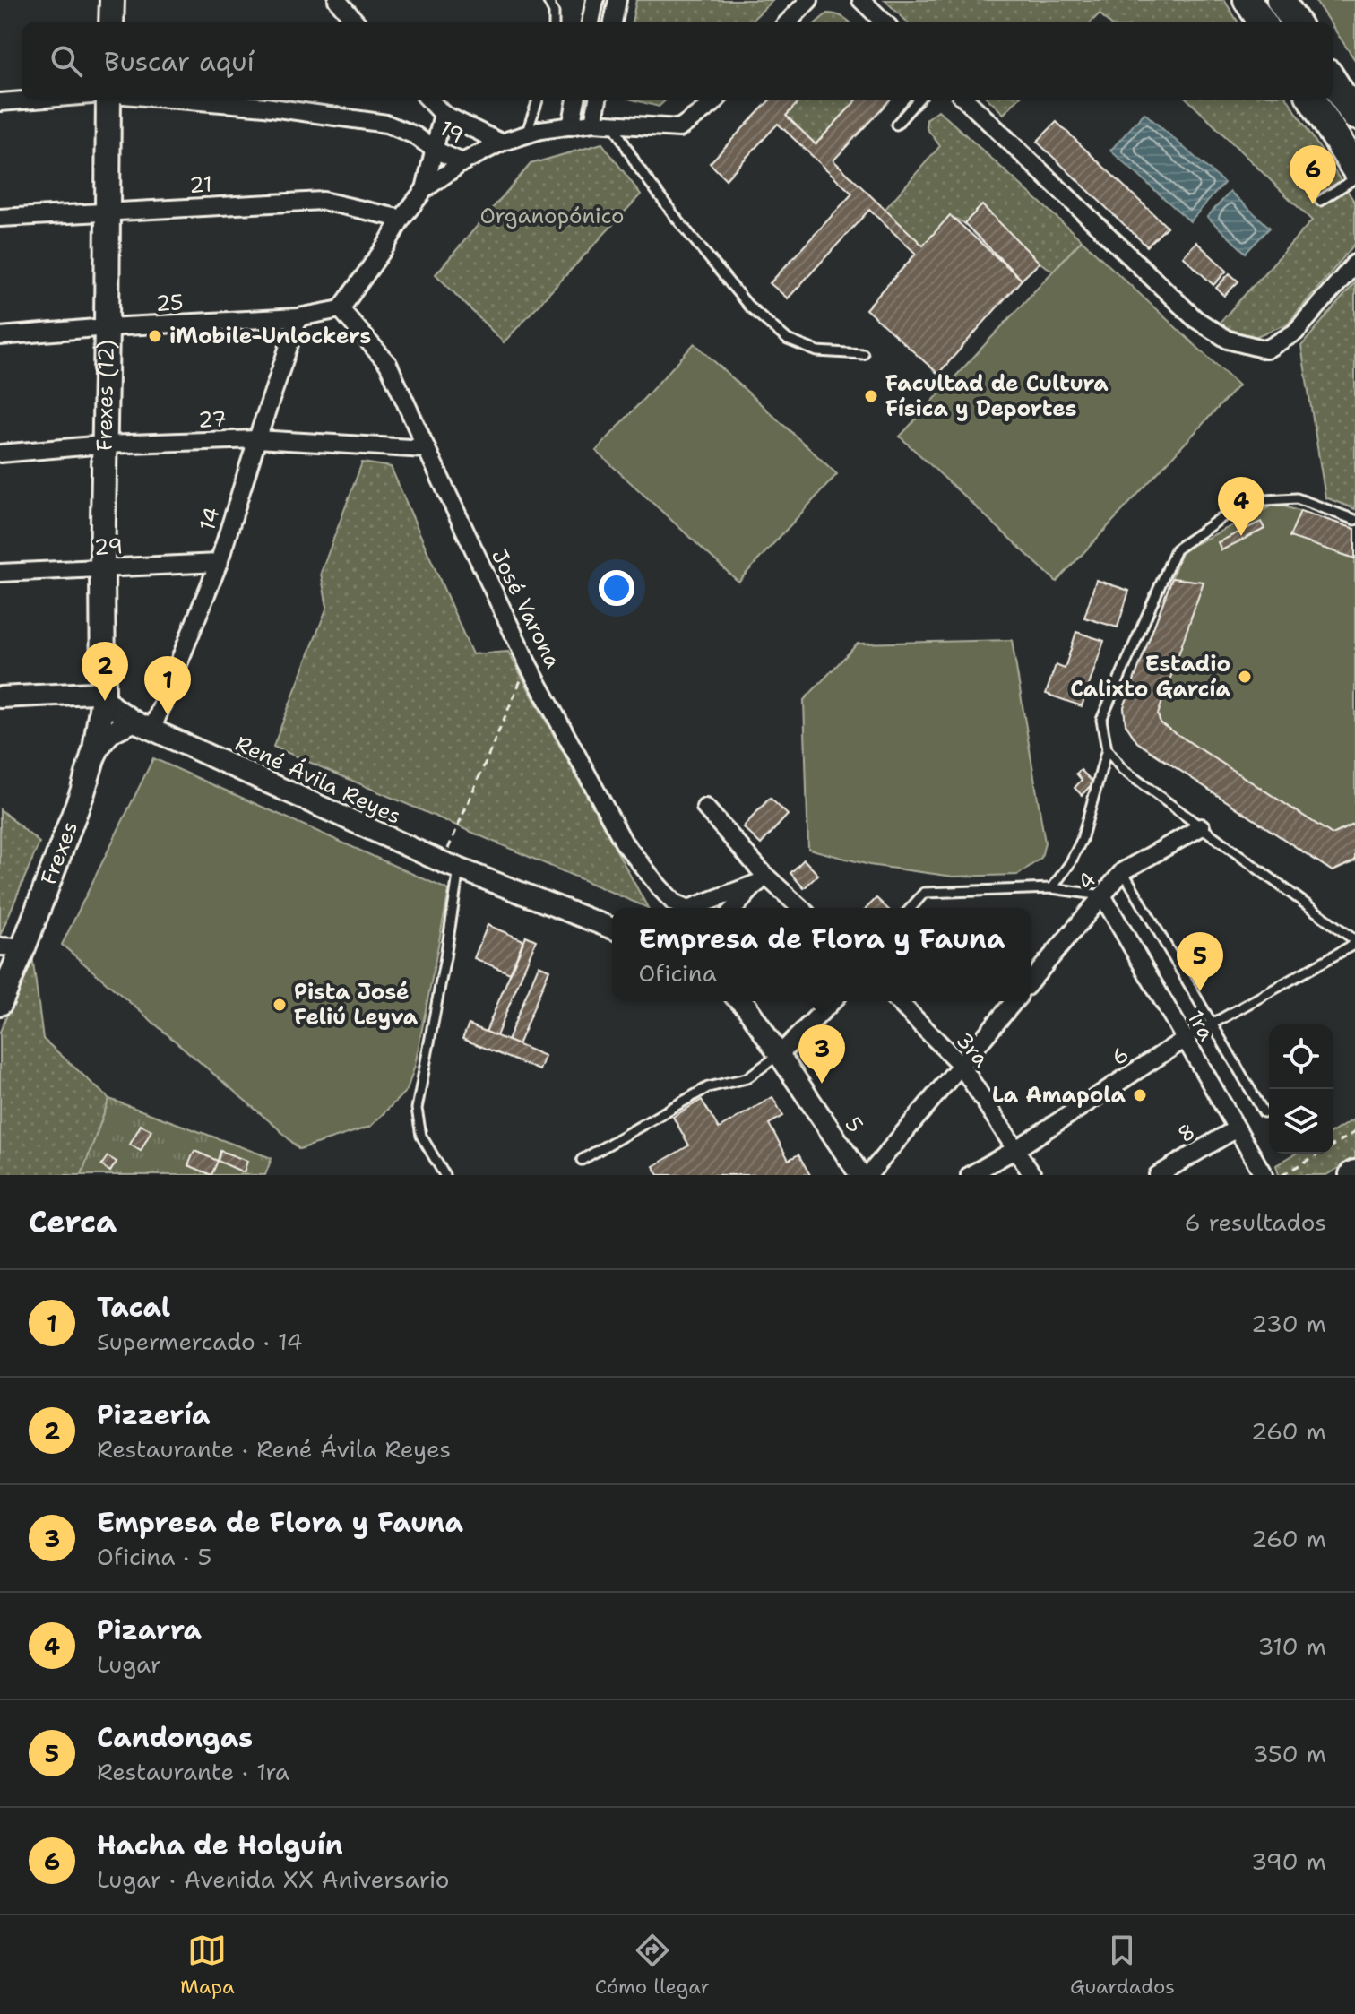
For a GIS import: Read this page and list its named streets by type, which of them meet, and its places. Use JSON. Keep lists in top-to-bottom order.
{
  "streets": {
    "main road": ["Frexes (12)", "Frexes"],
    "street": [
      "19",
      "21",
      "25",
      "27",
      "14",
      "29",
      "José Varona",
      "René Ávila Reyes",
      "4",
      "1ra",
      "3ra",
      "6",
      "5",
      "8"
    ]
  },
  "crossings": [
    ["21", "Frexes (12)"],
    ["25", "Frexes (12)"],
    ["25", "14"],
    ["25", "José Varona"],
    ["Frexes (12)", "27"],
    ["Frexes (12)", "29"],
    ["Frexes (12)", "René Ávila Reyes"],
    ["Frexes (12)", "Frexes"],
    ["27", "14"],
    ["27", "José Varona"],
    ["14", "29"],
    ["14", "René Ávila Reyes"],
    ["René Ávila Reyes", "Frexes"],
    ["4", "1ra"],
    ["1ra", "6"],
    ["1ra", "8"],
    ["3ra", "6"]
  ],
  "parks": ["Organopónico"],
  "places": [
    "iMobile-Unlockers",
    "Facultad de Cultura Física y Deportes",
    "Estadio Calixto García",
    "Pista José Feliú Leyva",
    "La Amapola"
  ],
  "page": {
    "search": "Buscar aquí",
    "pins": [
      "6",
      "4",
      "2",
      "1",
      "5",
      "3"
    ],
    "popup": ["Empresa de Flora y Fauna", "Oficina"],
    "heading": ["Cerca", "6 resultados"],
    "list": [
      {
        "mark": "1",
        "name": "Tacal",
        "note": "Supermercado · 14",
        "value": "230 m"
      },
      {
        "mark": "2",
        "name": "Pizzería",
        "note": "Restaurante · René Ávila Reyes",
        "value": "260 m"
      },
      {
        "mark": "3",
        "name": "Empresa de Flora y Fauna",
        "note": "Oficina · 5",
        "value": "260 m"
      },
      {
        "mark": "4",
        "name": "Pizarra",
        "note": "Lugar",
        "value": "310 m"
      },
      {
        "mark": "5",
        "name": "Candongas",
        "note": "Restaurante · 1ra",
        "value": "350 m"
      },
      {
        "mark": "6",
        "name": "Hacha de Holguín",
        "note": "Lugar · Avenida XX Aniversario",
        "value": "390 m"
      }
    ],
    "nav": ["Mapa", "Cómo llegar", "Guardados"]
  }
}
